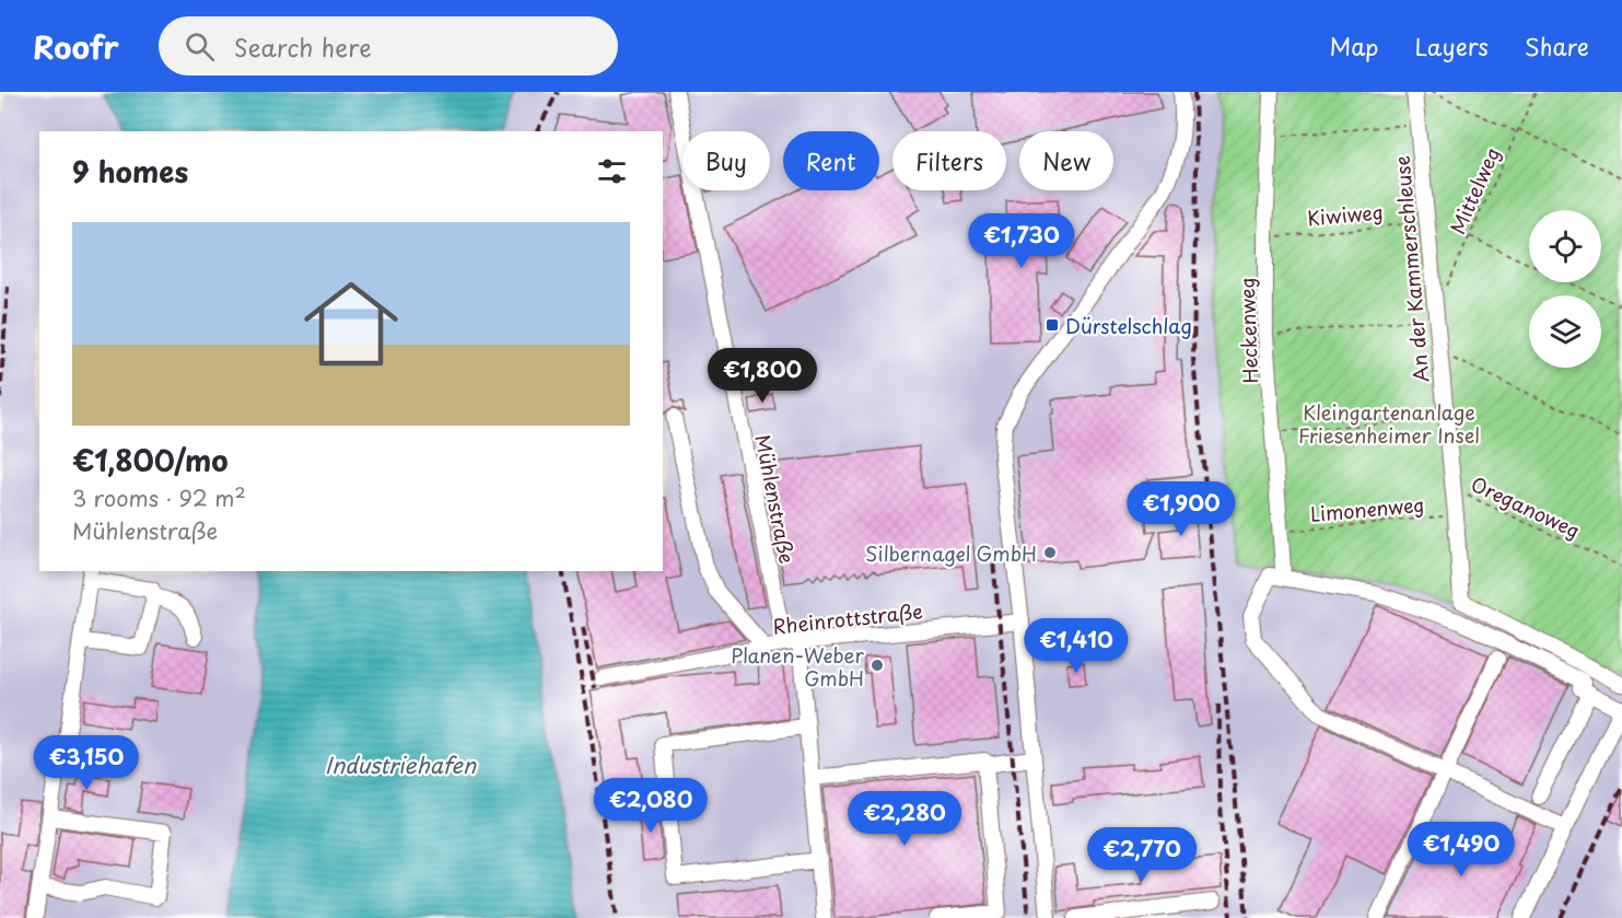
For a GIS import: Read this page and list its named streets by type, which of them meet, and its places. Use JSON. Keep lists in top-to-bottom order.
{
  "streets": {
    "street": [
      "An der Kammerschleuse",
      "Heckenweg",
      "Mühlenstraße",
      "Rheinrottstraße"
    ],
    "path": [
      "Mittelweg",
      "Kiwiweg",
      "Oreganoweg",
      "Limonenweg"
    ]
  },
  "crossings": [
    ["Mittelweg", "An der Kammerschleuse"],
    ["Kiwiweg", "An der Kammerschleuse"],
    ["Kiwiweg", "Heckenweg"],
    ["An der Kammerschleuse", "Oreganoweg"],
    ["An der Kammerschleuse", "Limonenweg"],
    ["Heckenweg", "Limonenweg"],
    ["Mühlenstraße", "Rheinrottstraße"]
  ],
  "water": ["Industriehafen"],
  "parks": ["Kleingartenanlage Friesenheimer Insel"],
  "places": {
    "transit": ["Dürstelschlag"],
    "other": ["Silbernagel GmbH", "Planen-Weber GmbH"]
  },
  "page": {
    "header": "Roofr",
    "search": "Search here",
    "nav": ["Map", "Layers", "Share"],
    "chip": [
      "Buy",
      "Rent",
      "Filters",
      "New"
    ],
    "heading": "9 homes",
    "list": [
      {
        "name": "€1,800/mo",
        "note": "3 rooms · 92 m² · Mühlenstraße"
      }
    ],
    "price": [
      "€1,730",
      "€1,800",
      "€1,900",
      "€1,410",
      "€3,150",
      "€2,080",
      "€2,280",
      "€1,490",
      "€2,770"
    ]
  }
}
